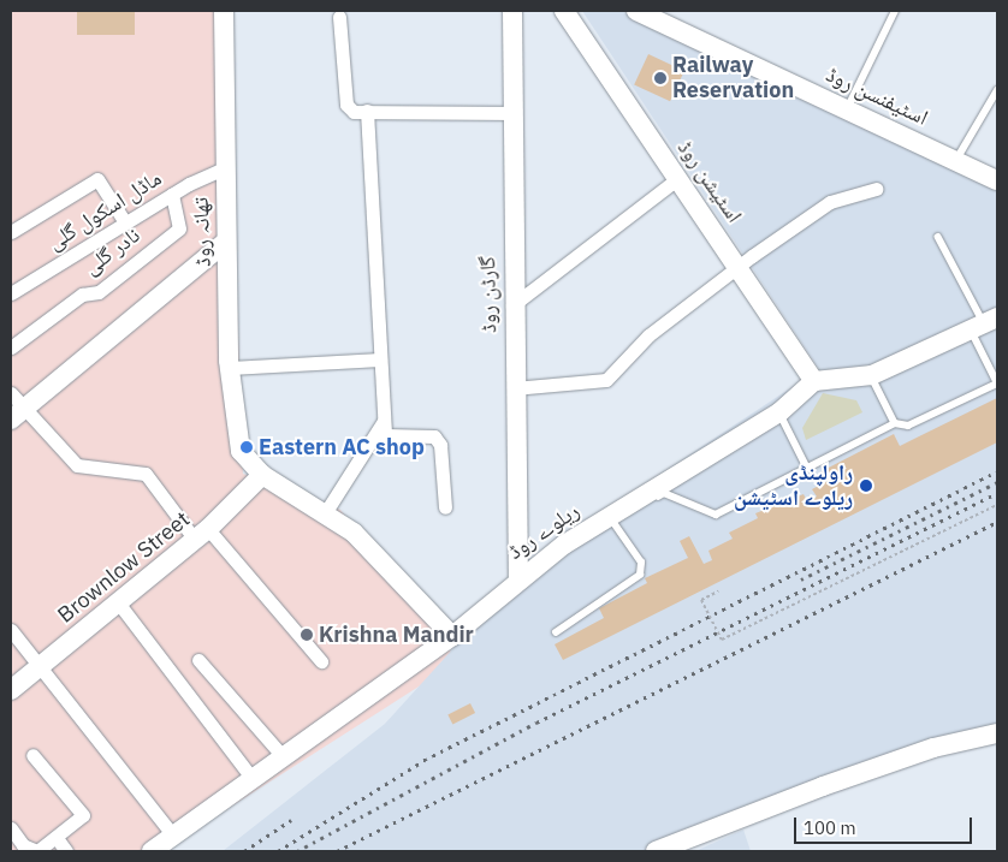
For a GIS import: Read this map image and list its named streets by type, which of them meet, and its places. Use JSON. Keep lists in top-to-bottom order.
{
  "streets": {
    "street": [
      "اسٹیفنسن روڈ",
      "اسٹیشن روڈ",
      "ماڈل اسکول گلی",
      "تھانہ روڈ",
      "نادر گلی",
      "گارڈن روڈ",
      "ریلوے روڈ",
      "Brownlow Street"
    ]
  },
  "crossings": [
    ["اسٹیشن روڈ", "ریلوے روڈ"],
    ["ماڈل اسکول گلی", "تھانہ روڈ"],
    ["ماڈل اسکول گلی", "نادر گلی"],
    ["تھانہ روڈ", "Brownlow Street"],
    ["گارڈن روڈ", "ریلوے روڈ"]
  ],
  "places": [
    "Railway Reservation",
    "Eastern AC shop",
    "راولپنڈی ریلوے اسٹیشن",
    "Krishna Mandir"
  ],
  "scale_bar": "100 m"
}
